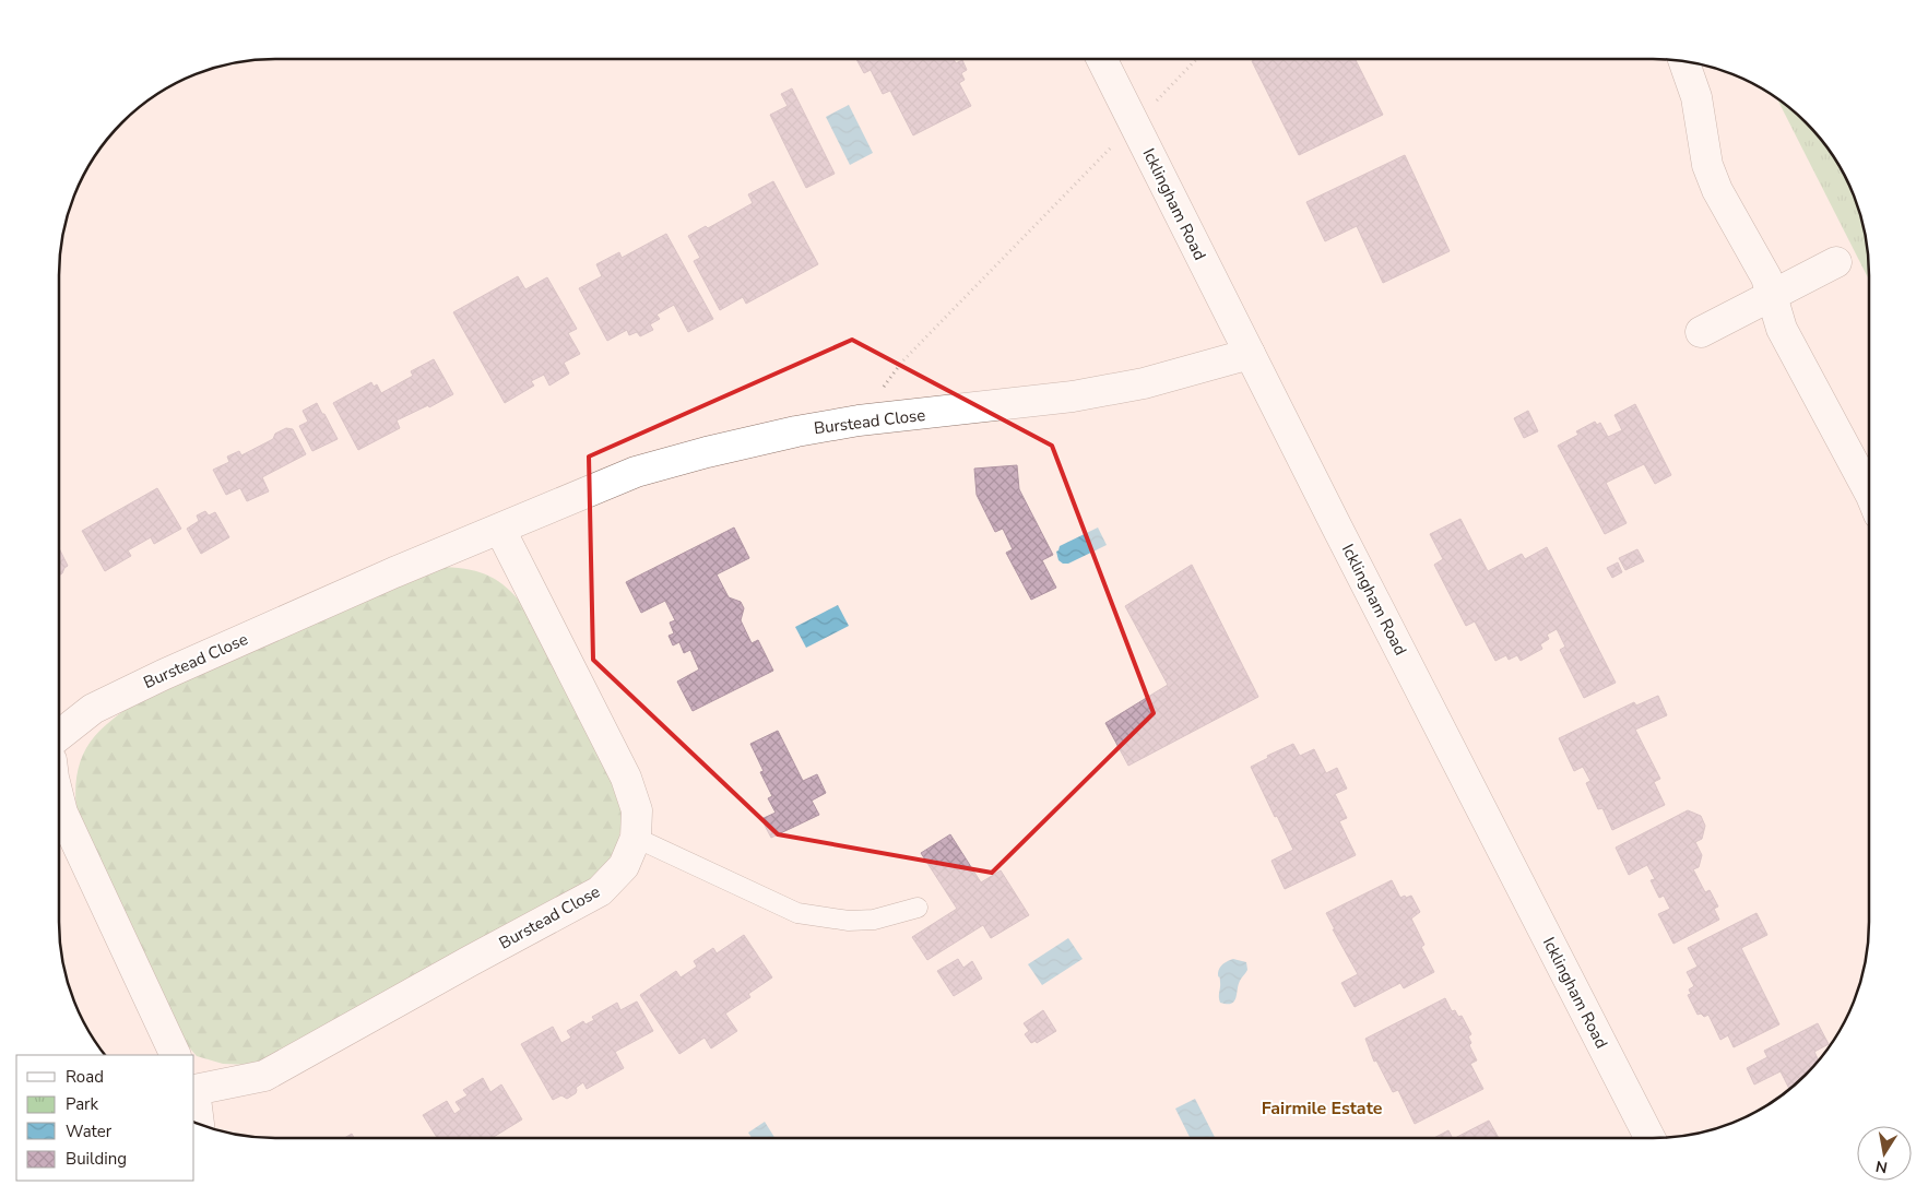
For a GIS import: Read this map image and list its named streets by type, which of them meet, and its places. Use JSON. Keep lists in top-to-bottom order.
{
  "streets": {
    "street": ["Icklingham Road", "Burstead Close"]
  },
  "crossings": [
    ["Icklingham Road", "Burstead Close"]
  ],
  "districts": ["Fairmile Estate"],
  "legend": [
    "Road",
    "Park",
    "Water",
    "Building"
  ],
  "north": "bottom"
}
